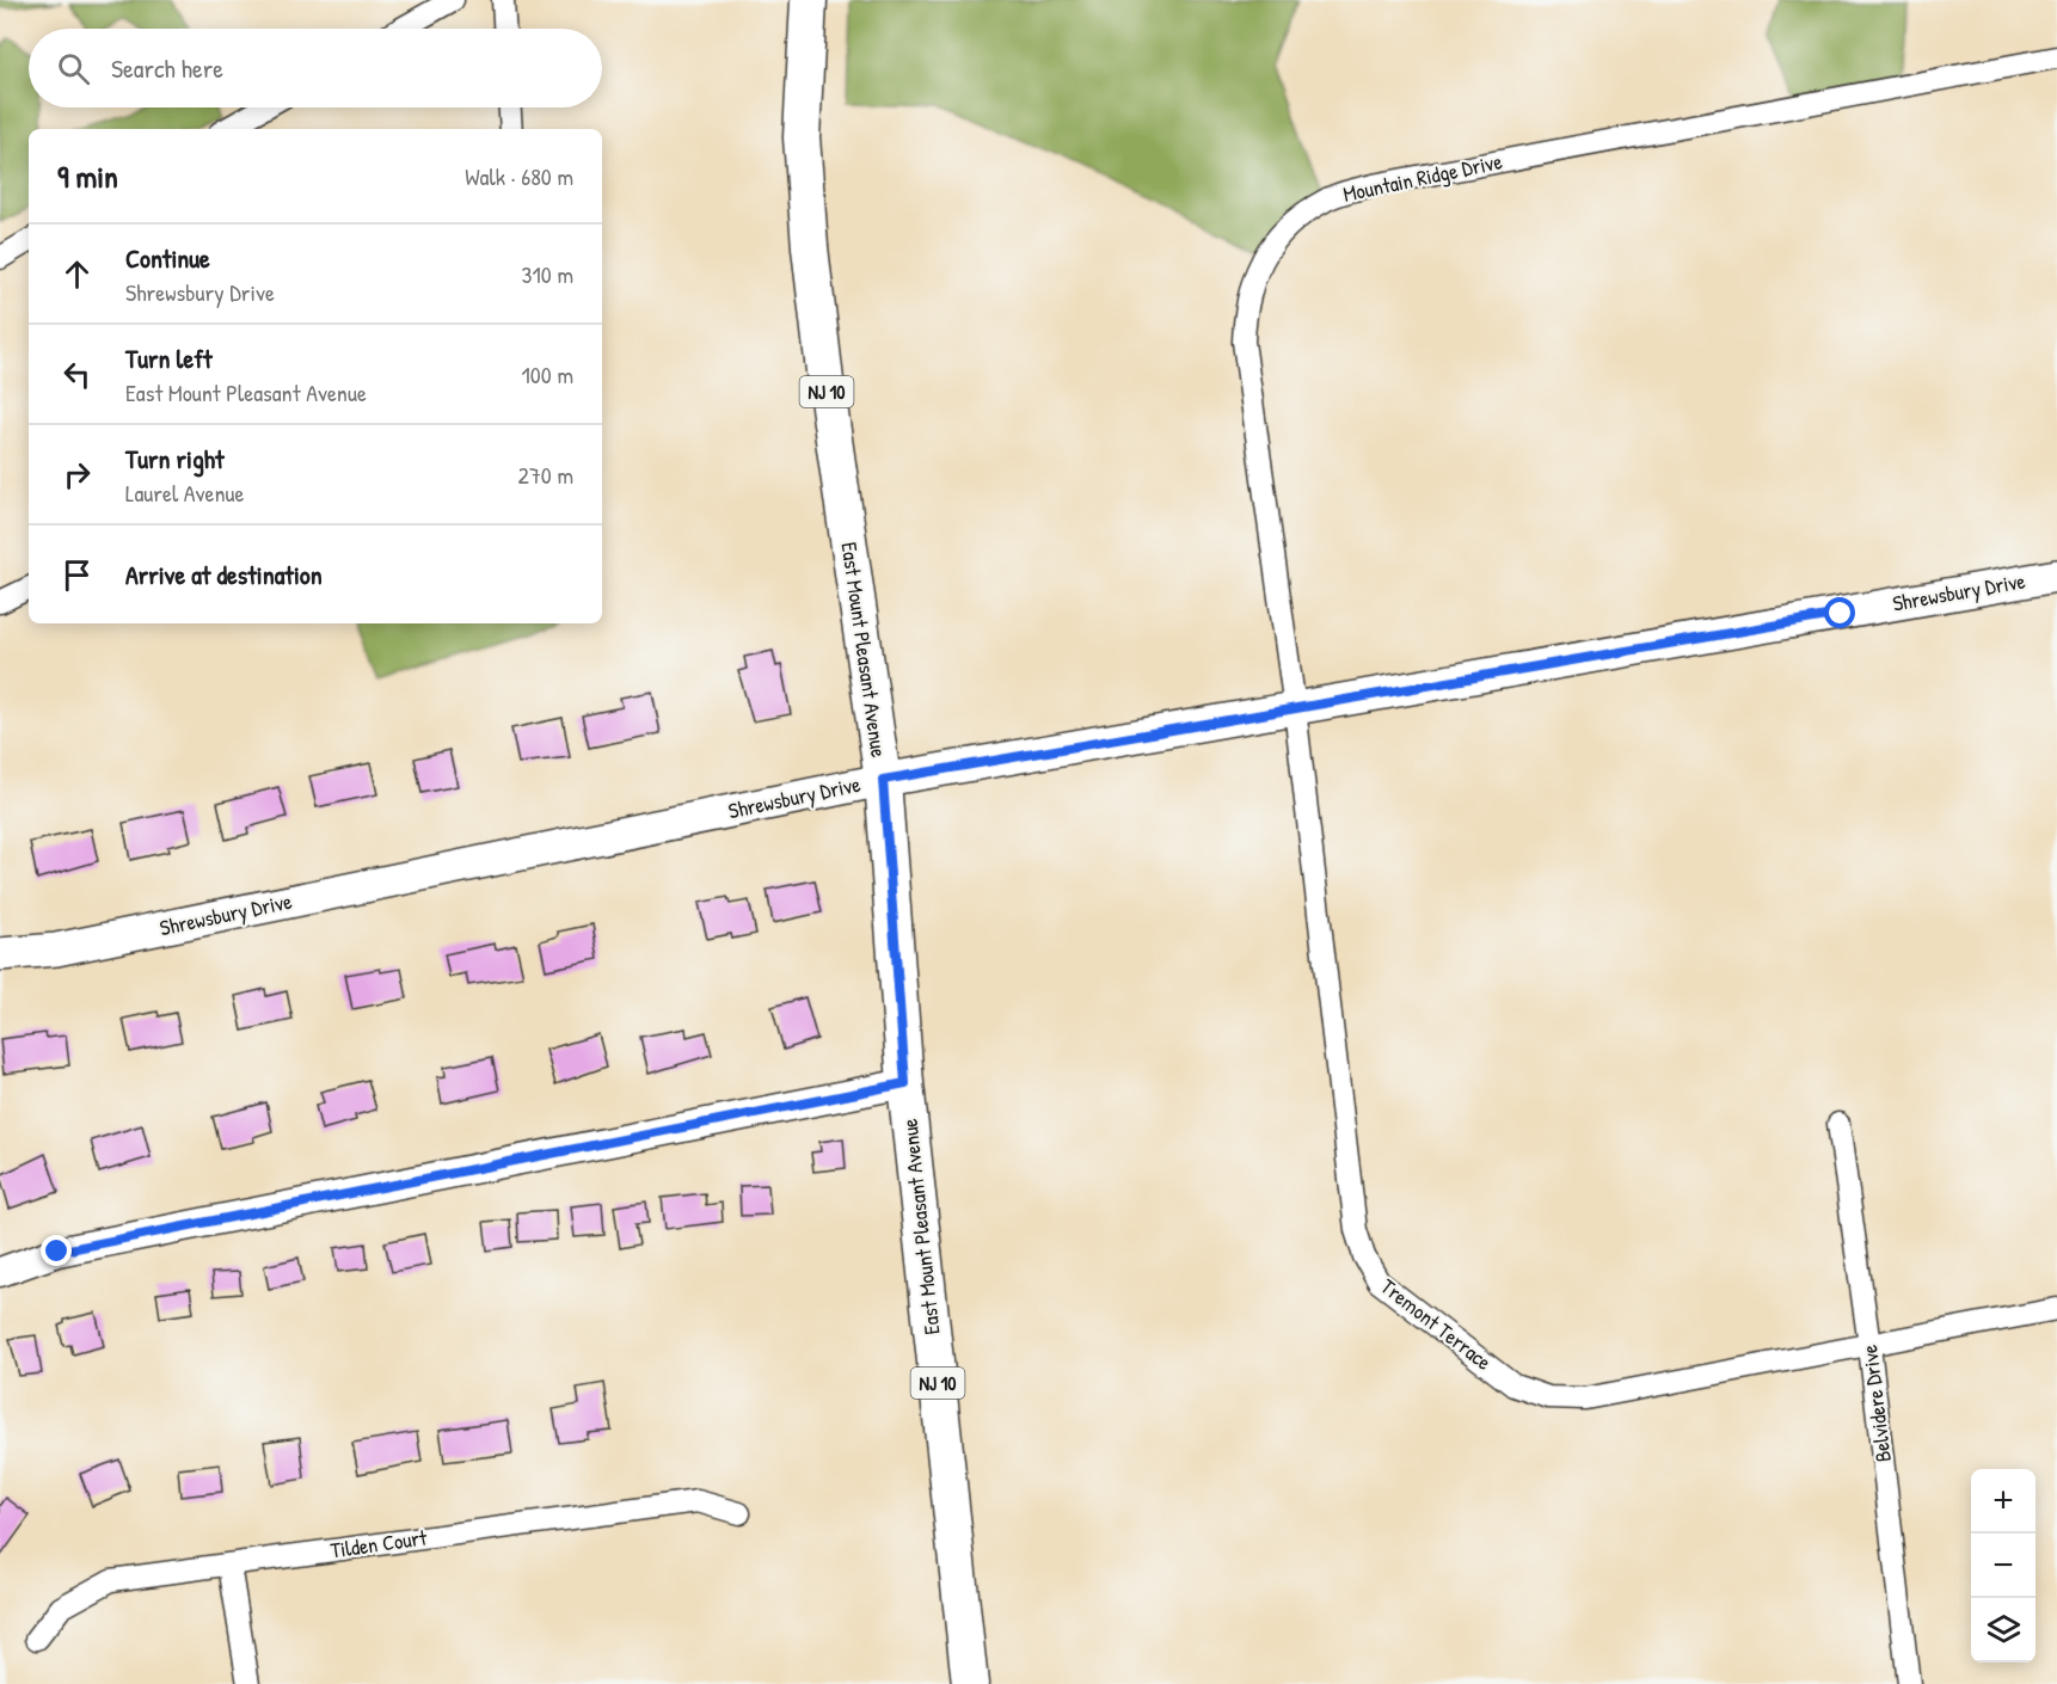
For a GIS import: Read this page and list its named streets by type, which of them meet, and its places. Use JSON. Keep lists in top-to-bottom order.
{
  "streets": {
    "main road": ["NJ 10", "Shrewsbury Drive", "East Mount Pleasant Avenue"],
    "street": [
      "Mountain Ridge Drive",
      "Tremont Terrace",
      "Belvidere Drive",
      "Tilden Court"
    ]
  },
  "crossings": [
    ["Mountain Ridge Drive", "Shrewsbury Drive"],
    ["Mountain Ridge Drive", "Tremont Terrace"],
    ["Shrewsbury Drive", "East Mount Pleasant Avenue"],
    ["Shrewsbury Drive", "Tremont Terrace"],
    ["Tremont Terrace", "Belvidere Drive"]
  ],
  "page": {
    "search": "Search here",
    "heading": ["9 min", "Walk · 680 m"],
    "list": [
      ["Continue", "Shrewsbury Drive", "310 m"],
      ["Turn left", "East Mount Pleasant Avenue", "100 m"],
      ["Turn right", "Laurel Avenue", "270 m"],
      "Arrive at destination"
    ],
    "map_buttons": ["+", "−"]
  }
}
